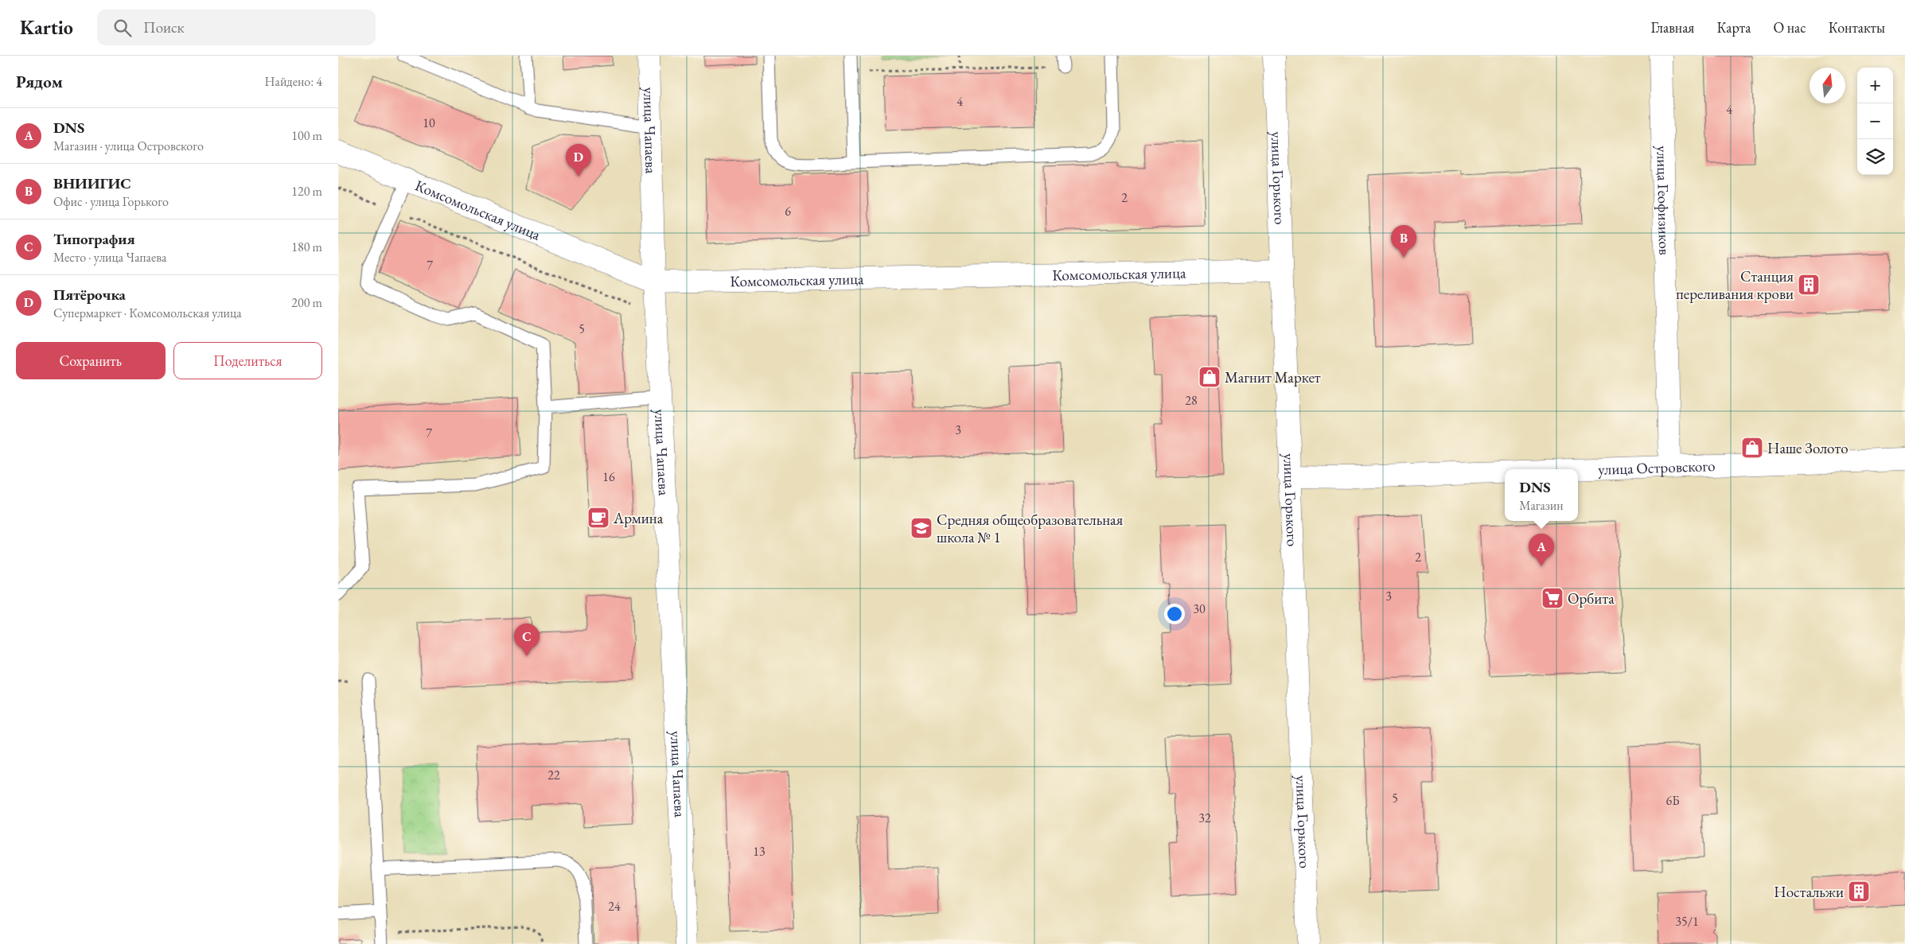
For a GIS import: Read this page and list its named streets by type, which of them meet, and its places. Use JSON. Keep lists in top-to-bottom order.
{
  "streets": {
    "street": [
      "улица Чапаева",
      "улица Горького",
      "улица Геофизиков",
      "Комсомольская улица",
      "улица Островского"
    ]
  },
  "crossings": [
    ["улица Чапаева", "Комсомольская улица"],
    ["улица Горького", "Комсомольская улица"],
    ["улица Горького", "улица Островского"],
    ["улица Геофизиков", "улица Островского"]
  ],
  "places": {
    "building": ["Станция переливания крови", "Ностальжи"],
    "shop": ["Магнит Маркет", "Наше Золото"],
    "cafe": ["Армина"],
    "school or university": ["Средняя общеобразовательная школа № 1"],
    "supermarket": ["Орбита"]
  },
  "house_numbers": [
    "4",
    "4",
    "10",
    "2",
    "6",
    "7",
    "5",
    "28",
    "3",
    "7",
    "16",
    "2",
    "3",
    "30",
    "22",
    "5",
    "6Б",
    "32",
    "13",
    "24",
    "35/1"
  ],
  "north": "top",
  "page": {
    "header": "Kartio",
    "search": "Поиск",
    "nav": [
      "Главная",
      "Карта",
      "О нас",
      "Контакты"
    ],
    "heading": ["Рядом", "Найдено: 4"],
    "map_buttons": ["+", "−"],
    "list": [
      {
        "mark": "A",
        "name": "DNS",
        "note": "Магазин · улица Островского",
        "value": "100 m"
      },
      {
        "mark": "B",
        "name": "ВНИИГИС",
        "note": "Офис · улица Горького",
        "value": "120 m"
      },
      {
        "mark": "C",
        "name": "Типография",
        "note": "Место · улица Чапаева",
        "value": "180 m"
      },
      {
        "mark": "D",
        "name": "Пятёрочка",
        "note": "Супермаркет · Комсомольская улица",
        "value": "200 m"
      }
    ],
    "pins": [
      "D",
      "B",
      "A",
      "C"
    ],
    "buttons": ["Сохранить", "Поделиться"],
    "popup": ["DNS", "Магазин"]
  }
}
